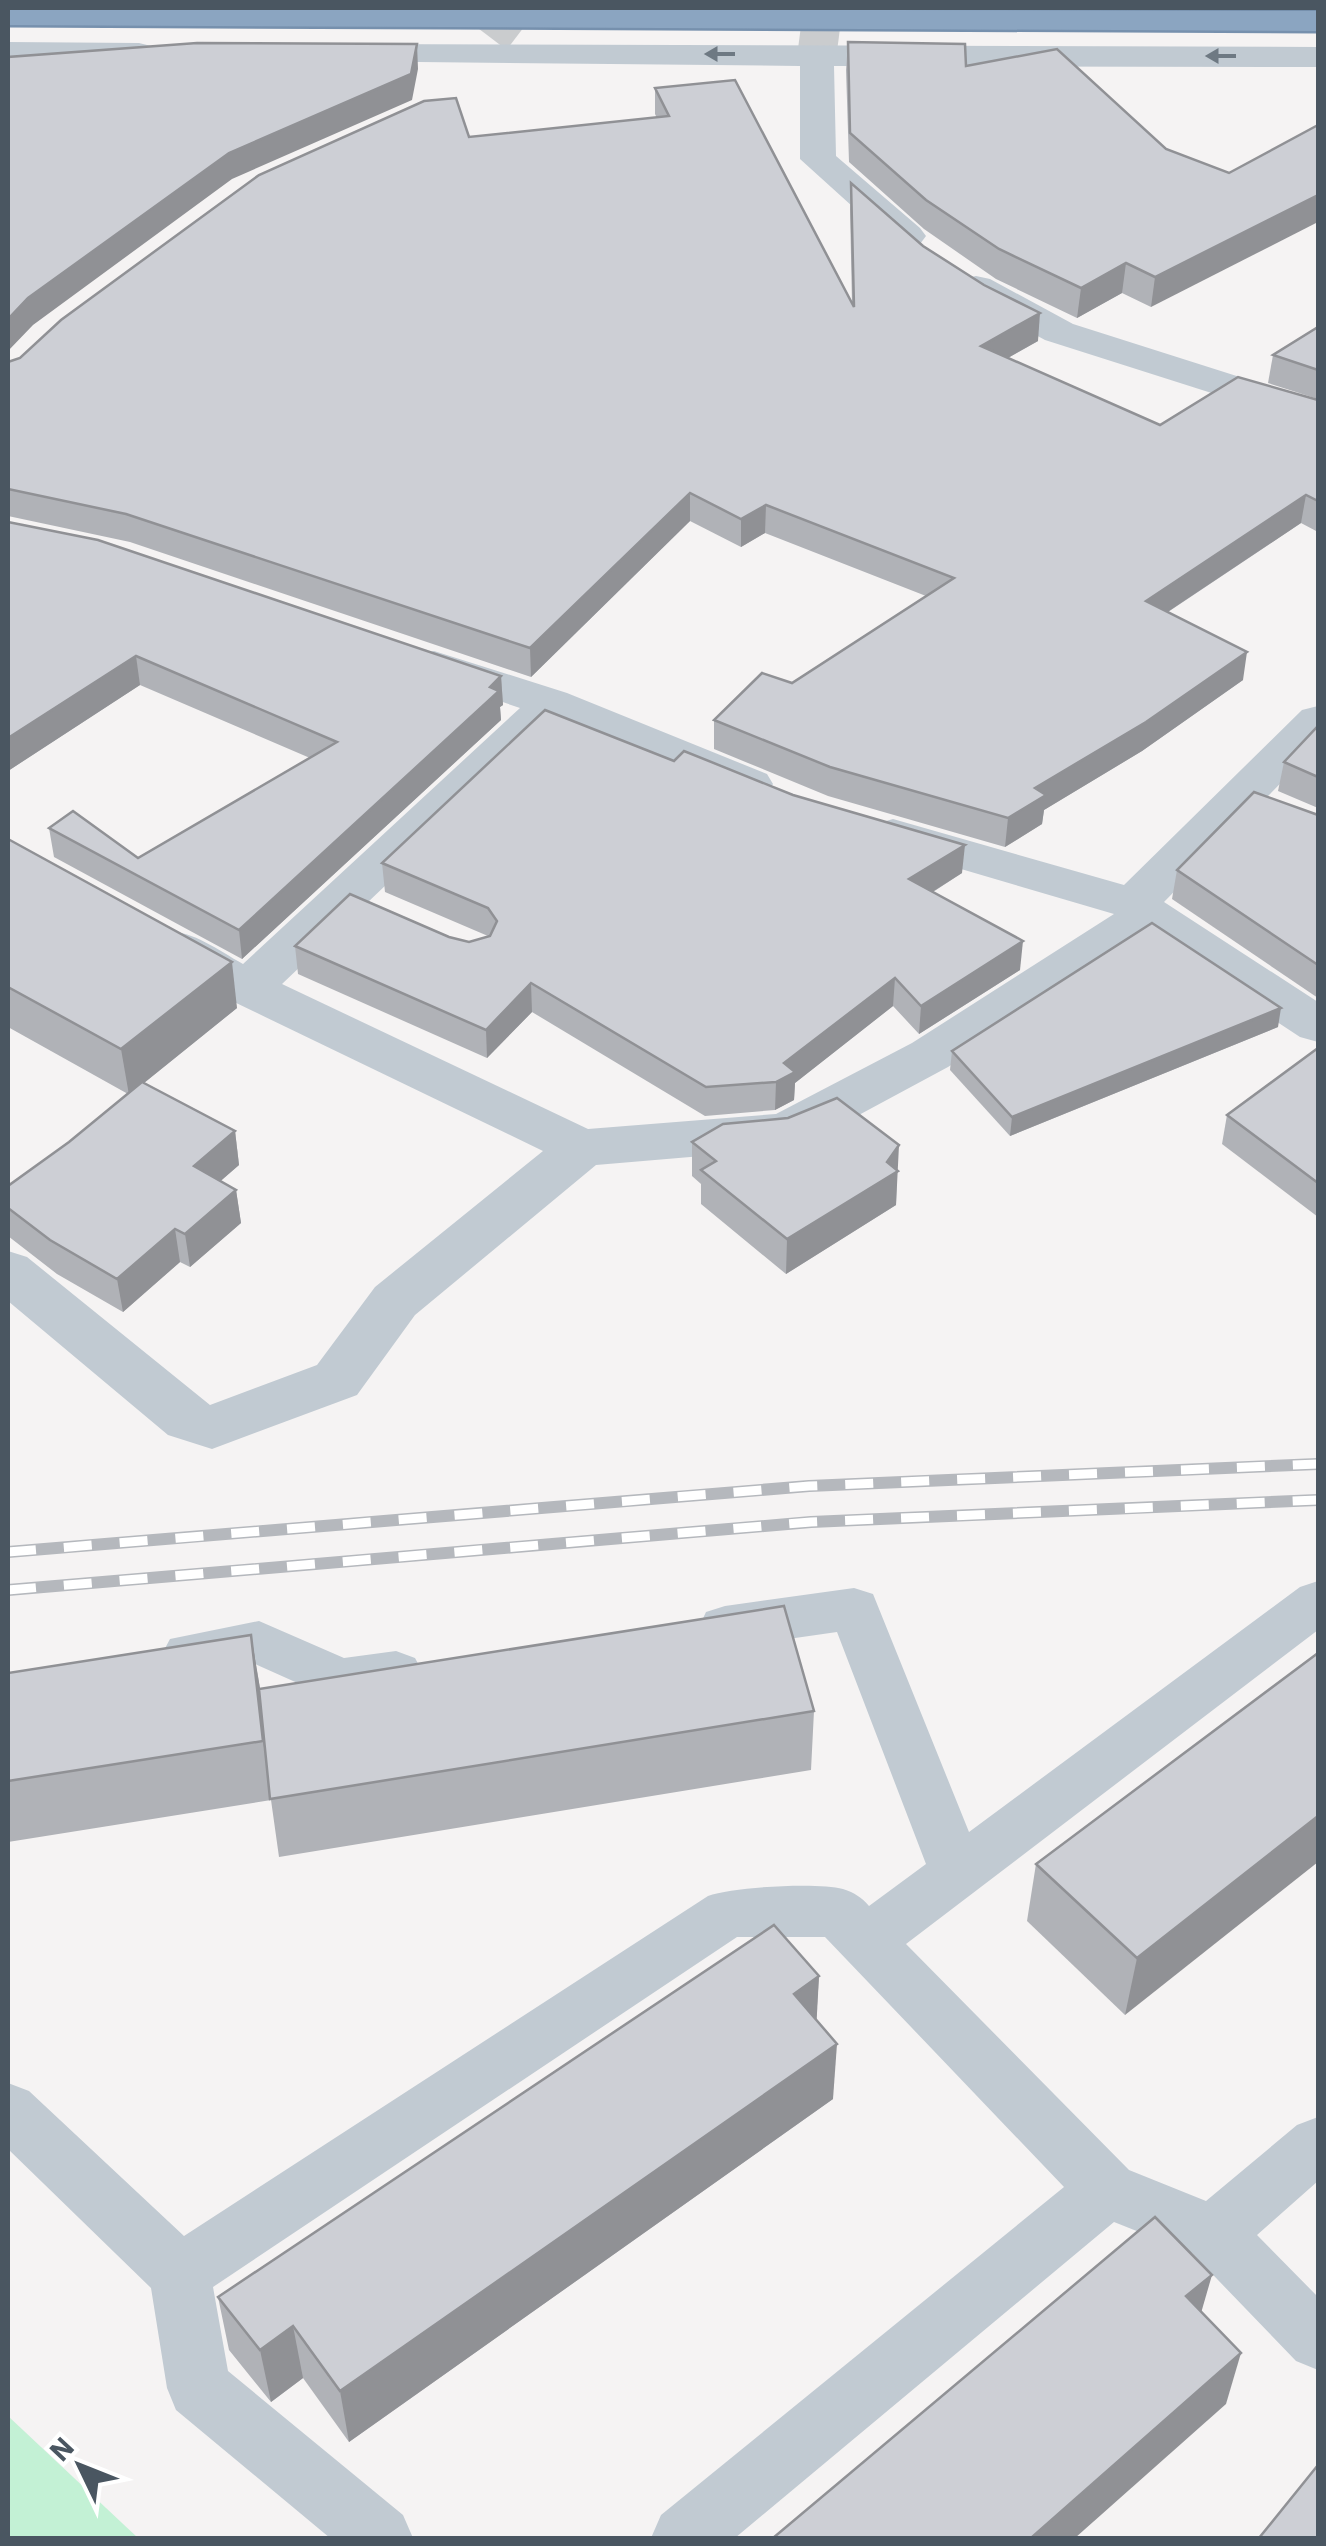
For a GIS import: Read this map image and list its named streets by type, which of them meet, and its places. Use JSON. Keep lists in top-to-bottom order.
{
  "north": "top left"
}
